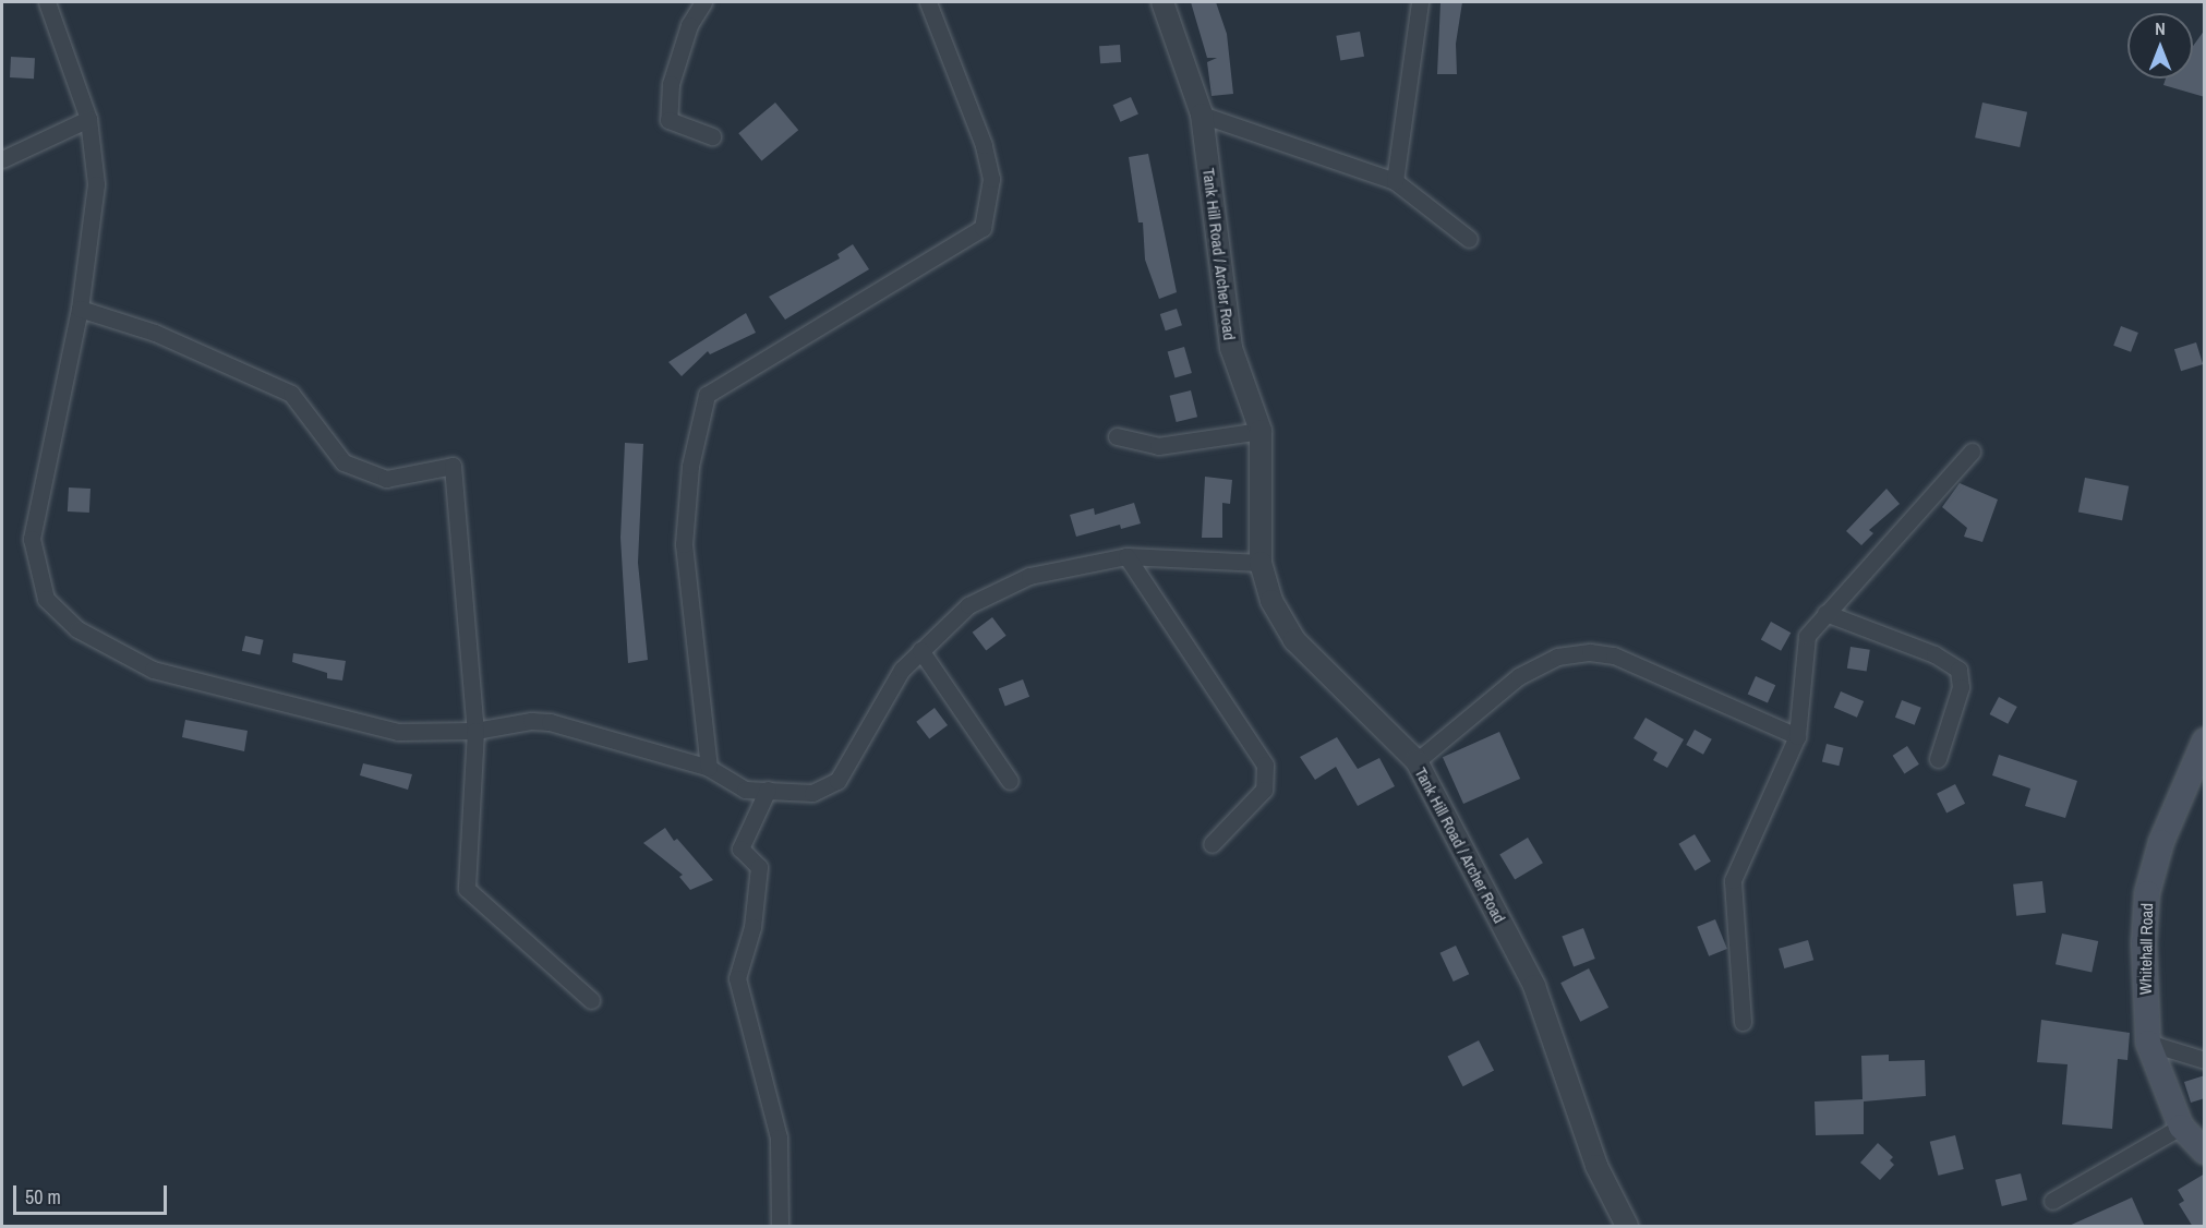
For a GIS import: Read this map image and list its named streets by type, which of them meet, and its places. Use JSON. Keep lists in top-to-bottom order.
{
  "streets": {
    "main road": ["Whitehall Road"],
    "street": ["Tank Hill Road / Archer Road"]
  },
  "scale_bar": "50 m",
  "north": "top"
}
